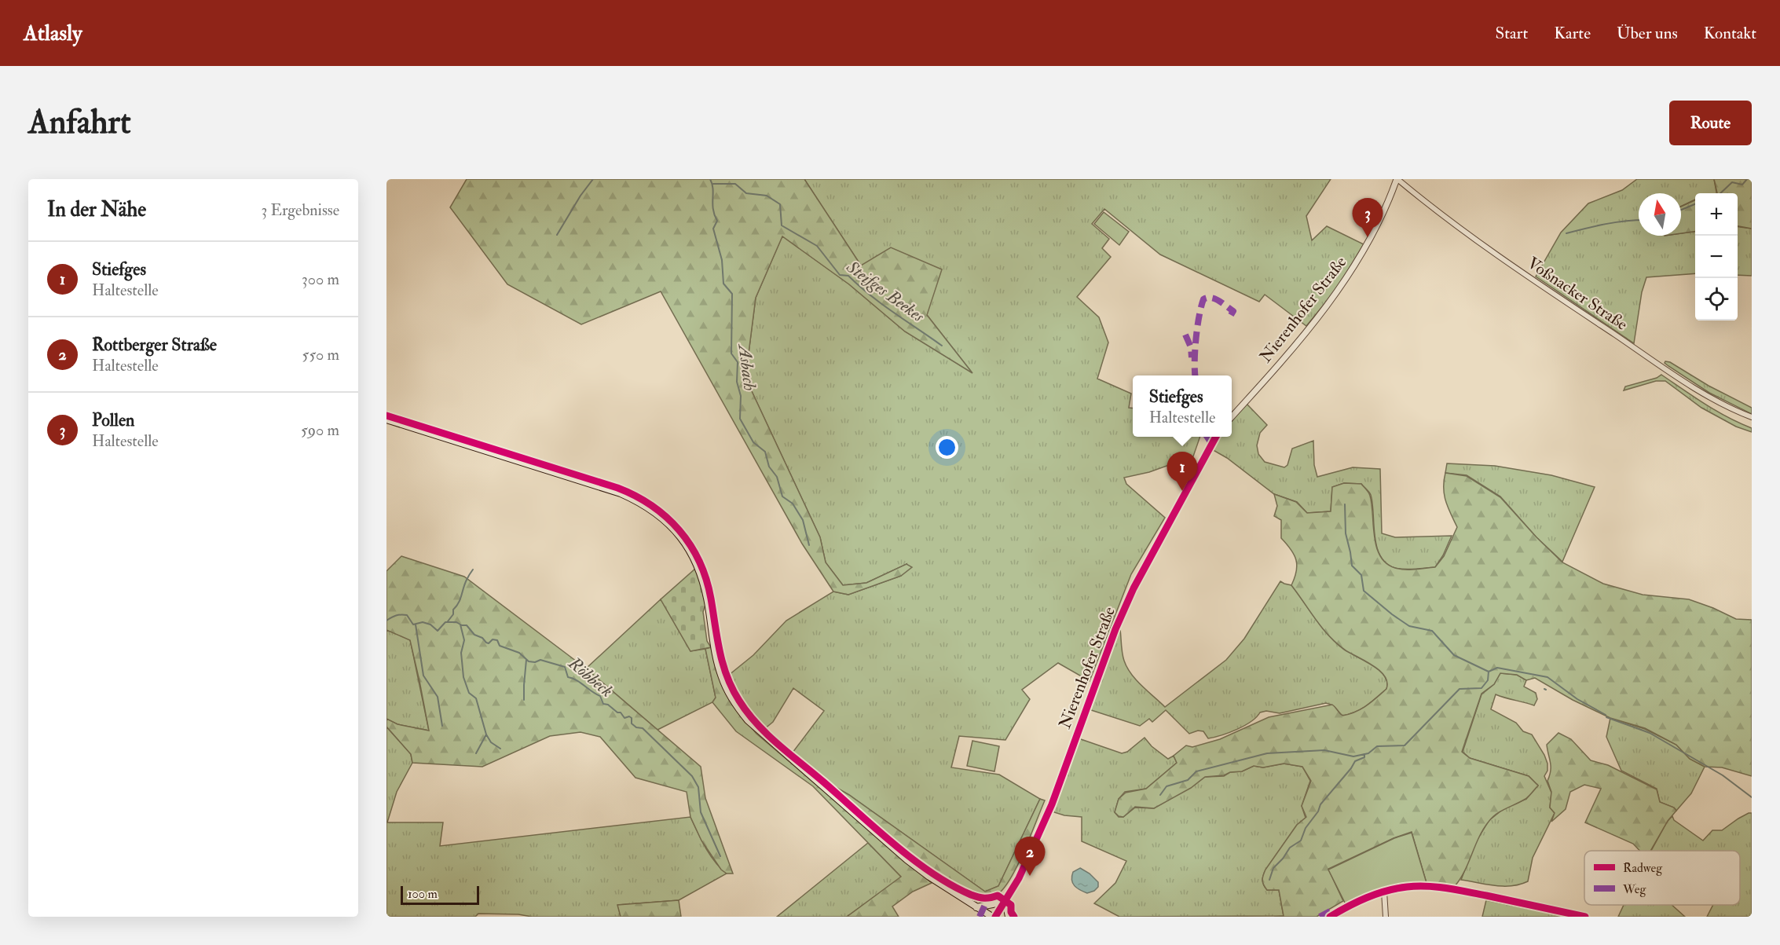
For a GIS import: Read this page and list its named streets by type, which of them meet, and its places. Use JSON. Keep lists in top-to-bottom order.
{
  "streets": {
    "street": ["Voßnacker Straße", "Nierenhofer Straße"]
  },
  "crossings": [
    ["Voßnacker Straße", "Nierenhofer Straße"]
  ],
  "water": ["Steifges Beekes", "Asbach", "Röbbeck"],
  "legend": ["Radweg", "Weg"],
  "scale_bar": "100 m",
  "north": "top",
  "page": {
    "header": "Atlasly",
    "nav": [
      "Start",
      "Karte",
      "Über uns",
      "Kontakt"
    ],
    "buttons": "Route",
    "title": "Anfahrt",
    "heading": ["In der Nähe", "3 Ergebnisse"],
    "map_buttons": ["+", "−"],
    "pins": ["3", "1", "2"],
    "list": [
      {
        "mark": "1",
        "name": "Stiefges",
        "note": "Haltestelle",
        "value": "300 m"
      },
      {
        "mark": "2",
        "name": "Rottberger Straße",
        "note": "Haltestelle",
        "value": "550 m"
      },
      {
        "mark": "3",
        "name": "Pollen",
        "note": "Haltestelle",
        "value": "590 m"
      }
    ],
    "popup": ["Stiefges", "Haltestelle"],
    "scale": "100 m"
  }
}
